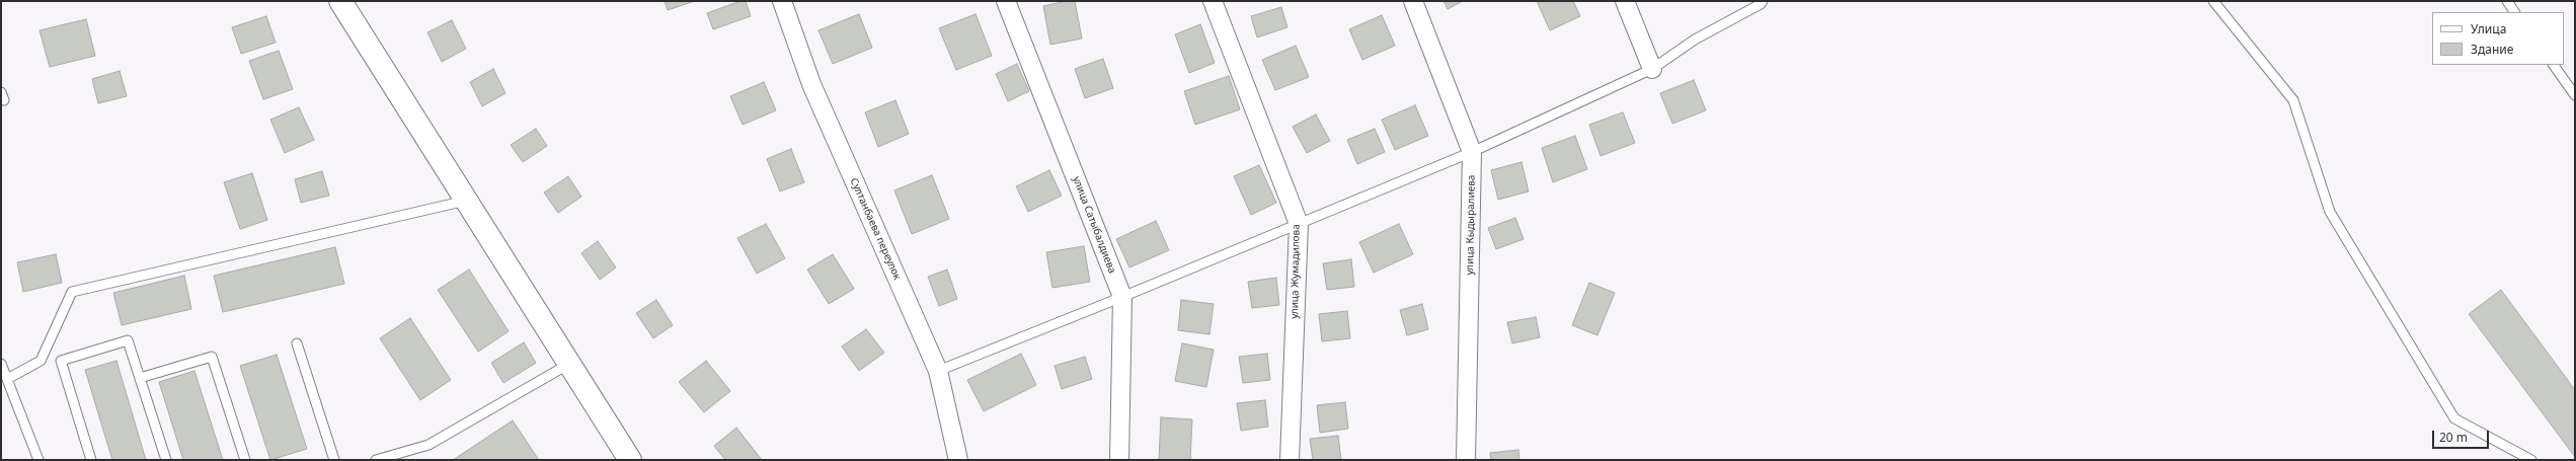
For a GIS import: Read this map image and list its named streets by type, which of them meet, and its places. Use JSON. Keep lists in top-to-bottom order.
{
  "streets": {
    "street": [
      "улица Сатыбалдиева",
      "улица Кыдыралиева",
      "Султанбаева переулок",
      "улица Жумадилова"
    ]
  },
  "legend": ["Улица", "Здание"],
  "scale_bar": "20 m"
}
